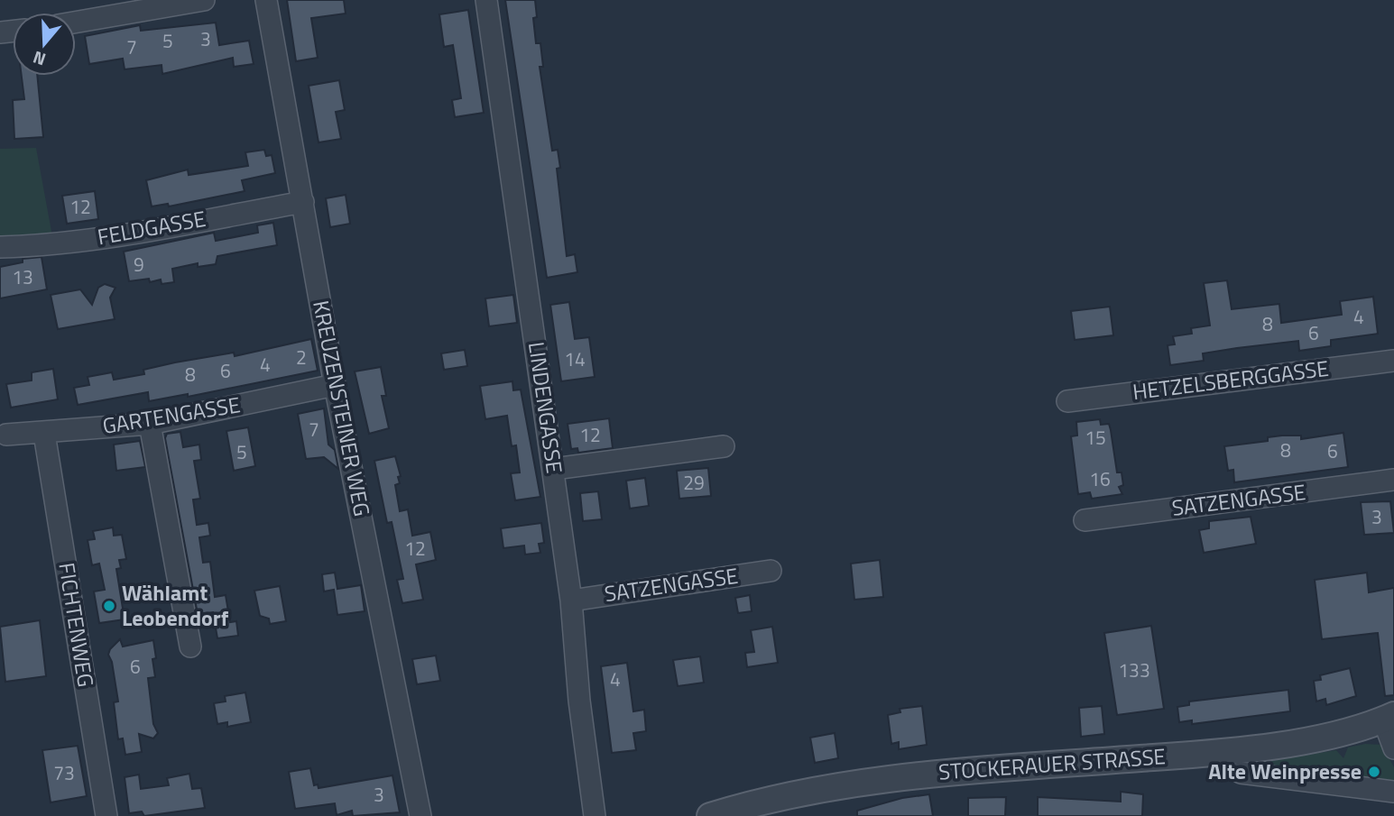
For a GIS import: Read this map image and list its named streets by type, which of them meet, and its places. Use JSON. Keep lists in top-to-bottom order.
{
  "streets": {
    "street": [
      "FELDGASSE",
      "HETZELSBERGGASSE",
      "LINDENGASSE",
      "KREUZENSTEINER WEG",
      "GARTENGASSE",
      "SATZENGASSE",
      "FICHTENWEG",
      "STOCKERAUER STRASSE"
    ]
  },
  "crossings": [
    ["FELDGASSE", "KREUZENSTEINER WEG"],
    ["LINDENGASSE", "SATZENGASSE"],
    ["KREUZENSTEINER WEG", "GARTENGASSE"],
    ["GARTENGASSE", "FICHTENWEG"]
  ],
  "places": ["Wählamt Leobendorf", "Alte Weinpresse"],
  "house_numbers": [
    "3",
    "5",
    "7",
    "12",
    "9",
    "13",
    "4",
    "8",
    "6",
    "2",
    "14",
    "4",
    "6",
    "8",
    "7",
    "12",
    "15",
    "8",
    "6",
    "5",
    "16",
    "29",
    "3",
    "12",
    "6",
    "133",
    "4",
    "73",
    "3"
  ],
  "north": "bottom"
}
